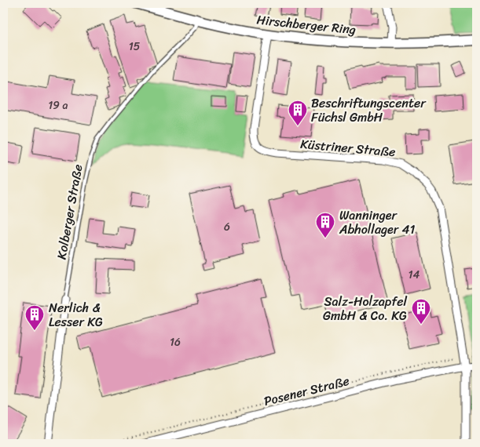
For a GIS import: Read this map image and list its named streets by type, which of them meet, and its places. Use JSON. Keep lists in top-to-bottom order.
{
  "streets": {
    "street": [
      "Hirschberger Ring",
      "Küstriner Straße",
      "Kolberger Straße",
      "Posener Straße"
    ]
  },
  "crossings": [
    ["Hirschberger Ring", "Küstriner Straße"],
    ["Hirschberger Ring", "Kolberger Straße"],
    ["Küstriner Straße", "Posener Straße"]
  ],
  "places": {
    "building": [
      "Beschriftungscenter Füchsl GmbH",
      "Wanninger Abhollager 41",
      "Salz-Holzapfel GmbH & Co. KG",
      "Nerlich & Lesser KG"
    ]
  },
  "house_numbers": [
    "15",
    "19 a",
    "6",
    "14",
    "16"
  ]
}
